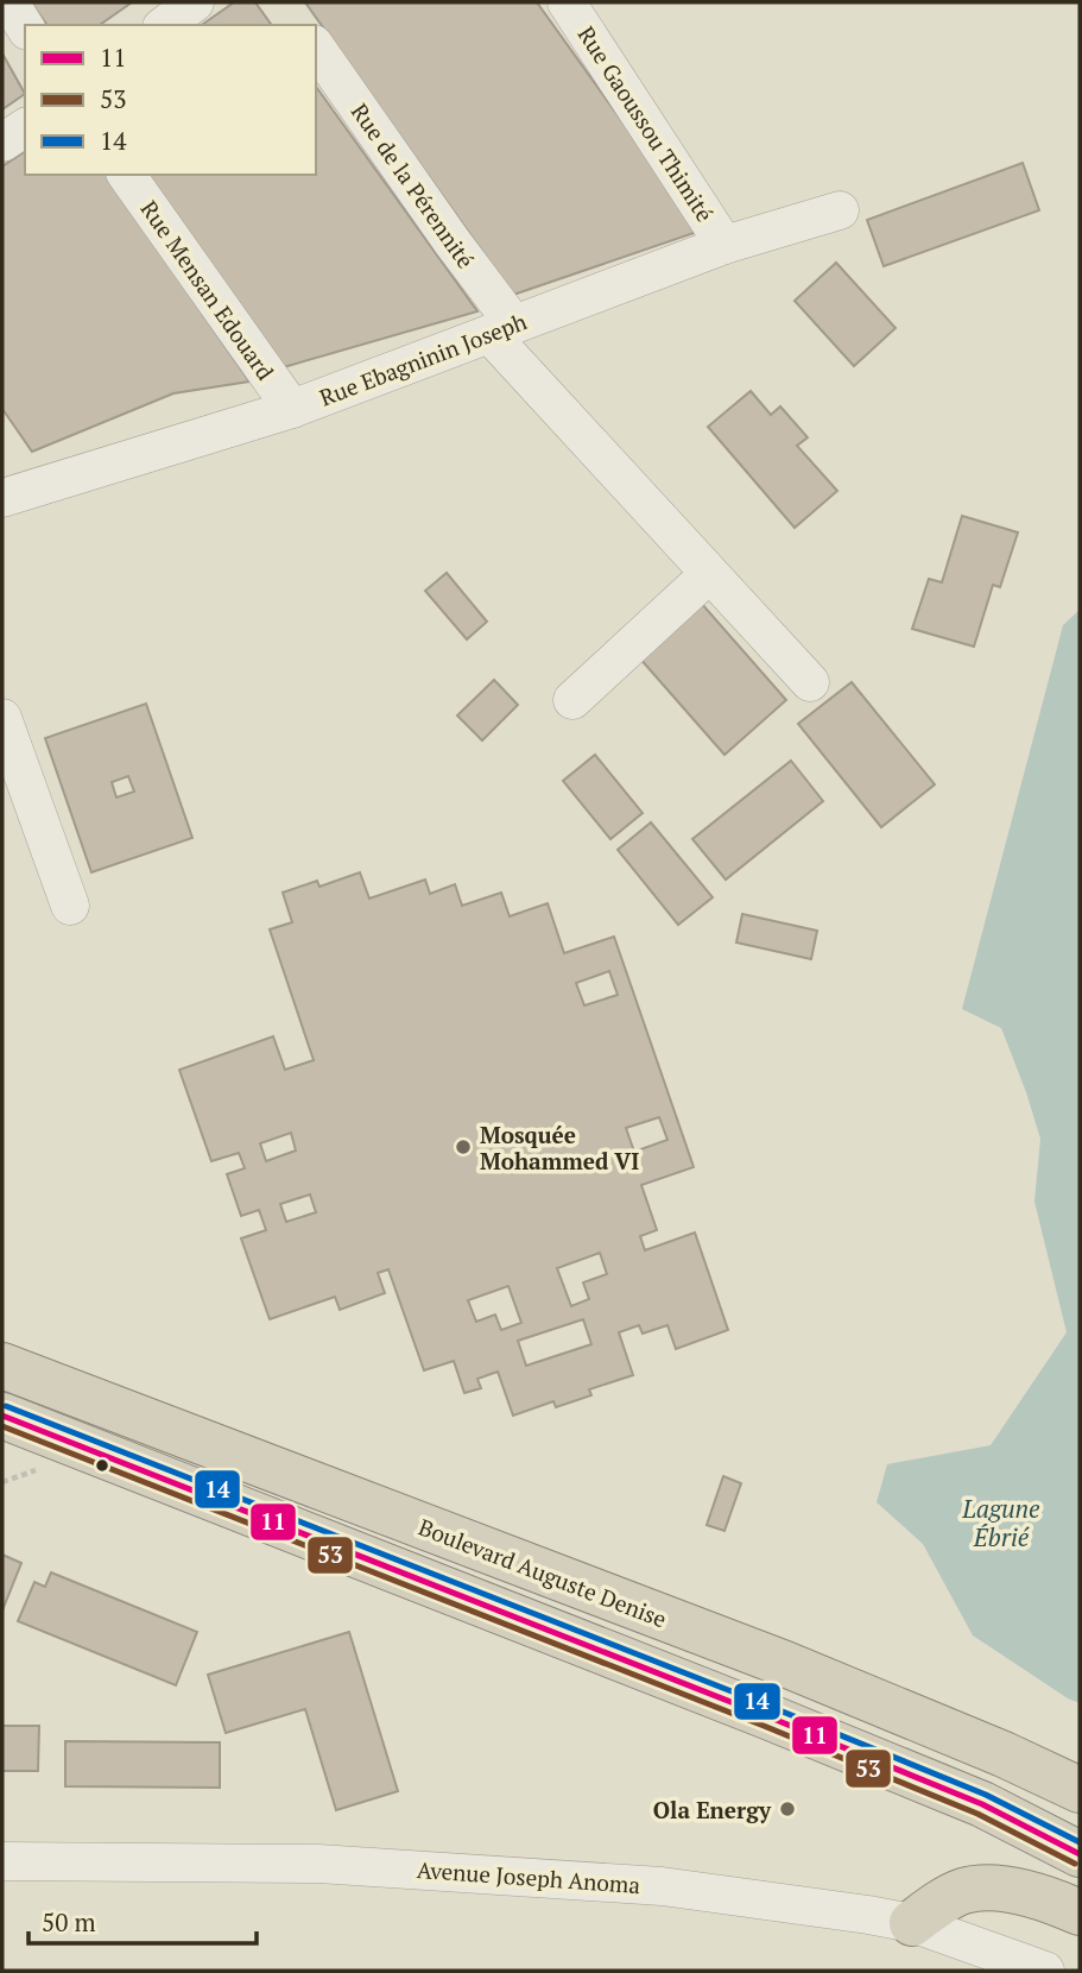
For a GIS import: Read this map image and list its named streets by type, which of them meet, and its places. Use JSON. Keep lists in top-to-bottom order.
{
  "streets": {
    "highway": ["Boulevard Auguste Denise"],
    "street": [
      "Rue Gaoussou Thimité",
      "Rue de la Pérennité",
      "Rue Mensan Edouard",
      "Rue Ebagninin Joseph",
      "Avenue Joseph Anoma"
    ]
  },
  "crossings": [
    ["Rue Gaoussou Thimité", "Rue Ebagninin Joseph"],
    ["Rue de la Pérennité", "Rue Ebagninin Joseph"],
    ["Rue Mensan Edouard", "Rue Ebagninin Joseph"]
  ],
  "water": ["Lagune Ébrié"],
  "places": ["Mosquée Mohammed VI", "Ola Energy"],
  "lines": ["transit line 14", "transit line 11", "transit line 53"],
  "legend": ["11", "53", "14"],
  "scale_bar": "50 m"
}
